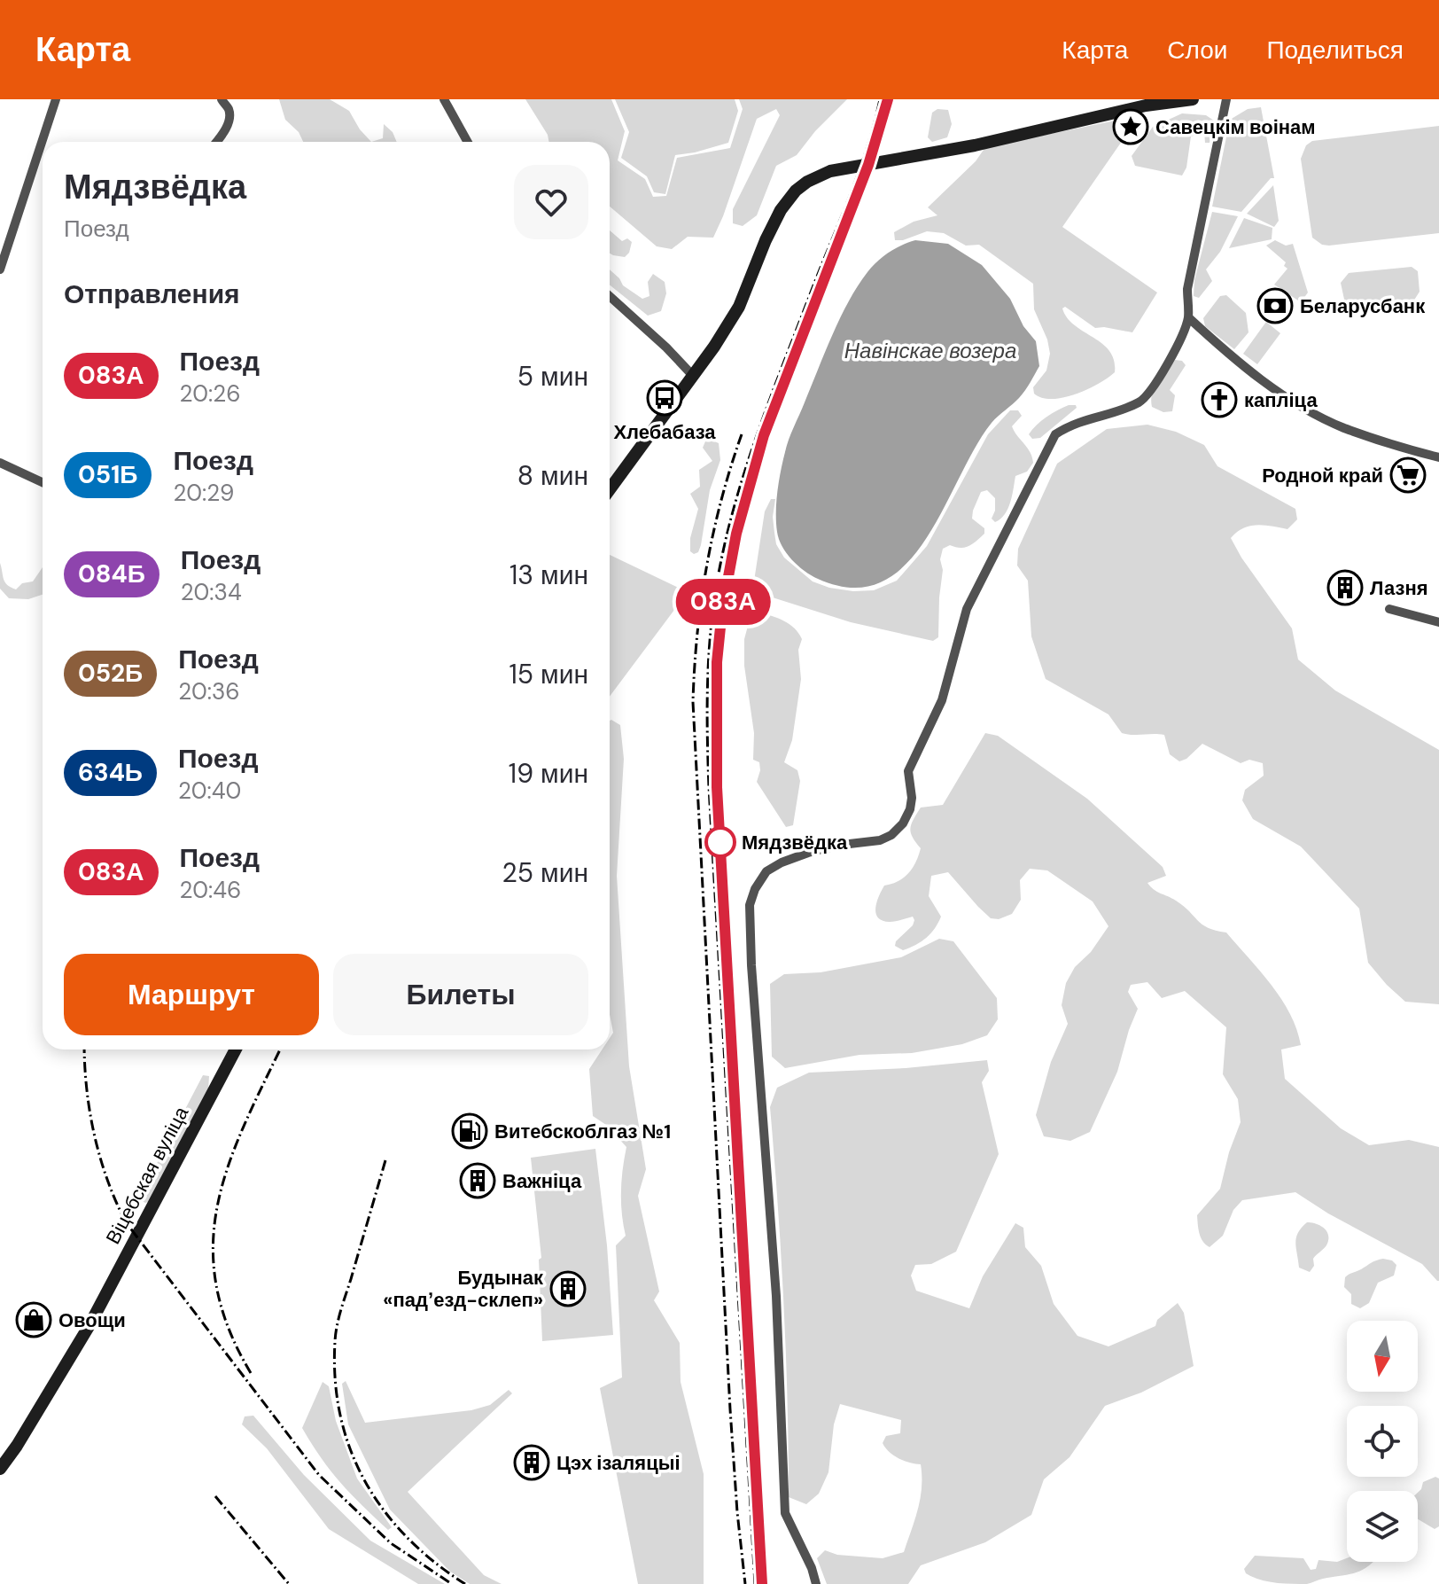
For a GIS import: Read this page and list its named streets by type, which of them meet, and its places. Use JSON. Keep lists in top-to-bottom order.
{
  "streets": {
    "main road": ["Віцебская вуліца"]
  },
  "water": ["Навінскае возера"],
  "places": {
    "place": ["Савецкім воінам"],
    "bank": ["Беларусбанк"],
    "bus stop": ["Хлебабаза"],
    "church": ["капліца"],
    "supermarket": ["Родной край"],
    "building": [
      "Лазня",
      "Важніца",
      "Будынак «падʼезд-склеп»",
      "Цэх ізаляцыі"
    ],
    "other": ["Мядзвёдка"],
    "fuel station": ["Витебскоблгаз №1"],
    "shop": ["Овощи"]
  },
  "north": "bottom",
  "page": {
    "header": "Карта",
    "nav": ["Карта", "Слои", "Поделиться"],
    "on_map": "083А",
    "heading": [
      ["Мядзвёдка", "Поезд"],
      "Отправления"
    ],
    "list": [
      {
        "mark": "083А",
        "name": "Поезд",
        "note": "20:26",
        "value": "5 мин"
      },
      {
        "mark": "051Б",
        "name": "Поезд",
        "note": "20:29",
        "value": "8 мин"
      },
      {
        "mark": "084Б",
        "name": "Поезд",
        "note": "20:34",
        "value": "13 мин"
      },
      {
        "mark": "052Б",
        "name": "Поезд",
        "note": "20:36",
        "value": "15 мин"
      },
      {
        "mark": "634Ь",
        "name": "Поезд",
        "note": "20:40",
        "value": "19 мин"
      },
      {
        "mark": "083А",
        "name": "Поезд",
        "note": "20:46",
        "value": "25 мин"
      }
    ],
    "buttons": ["Маршрут", "Билеты"]
  }
}
